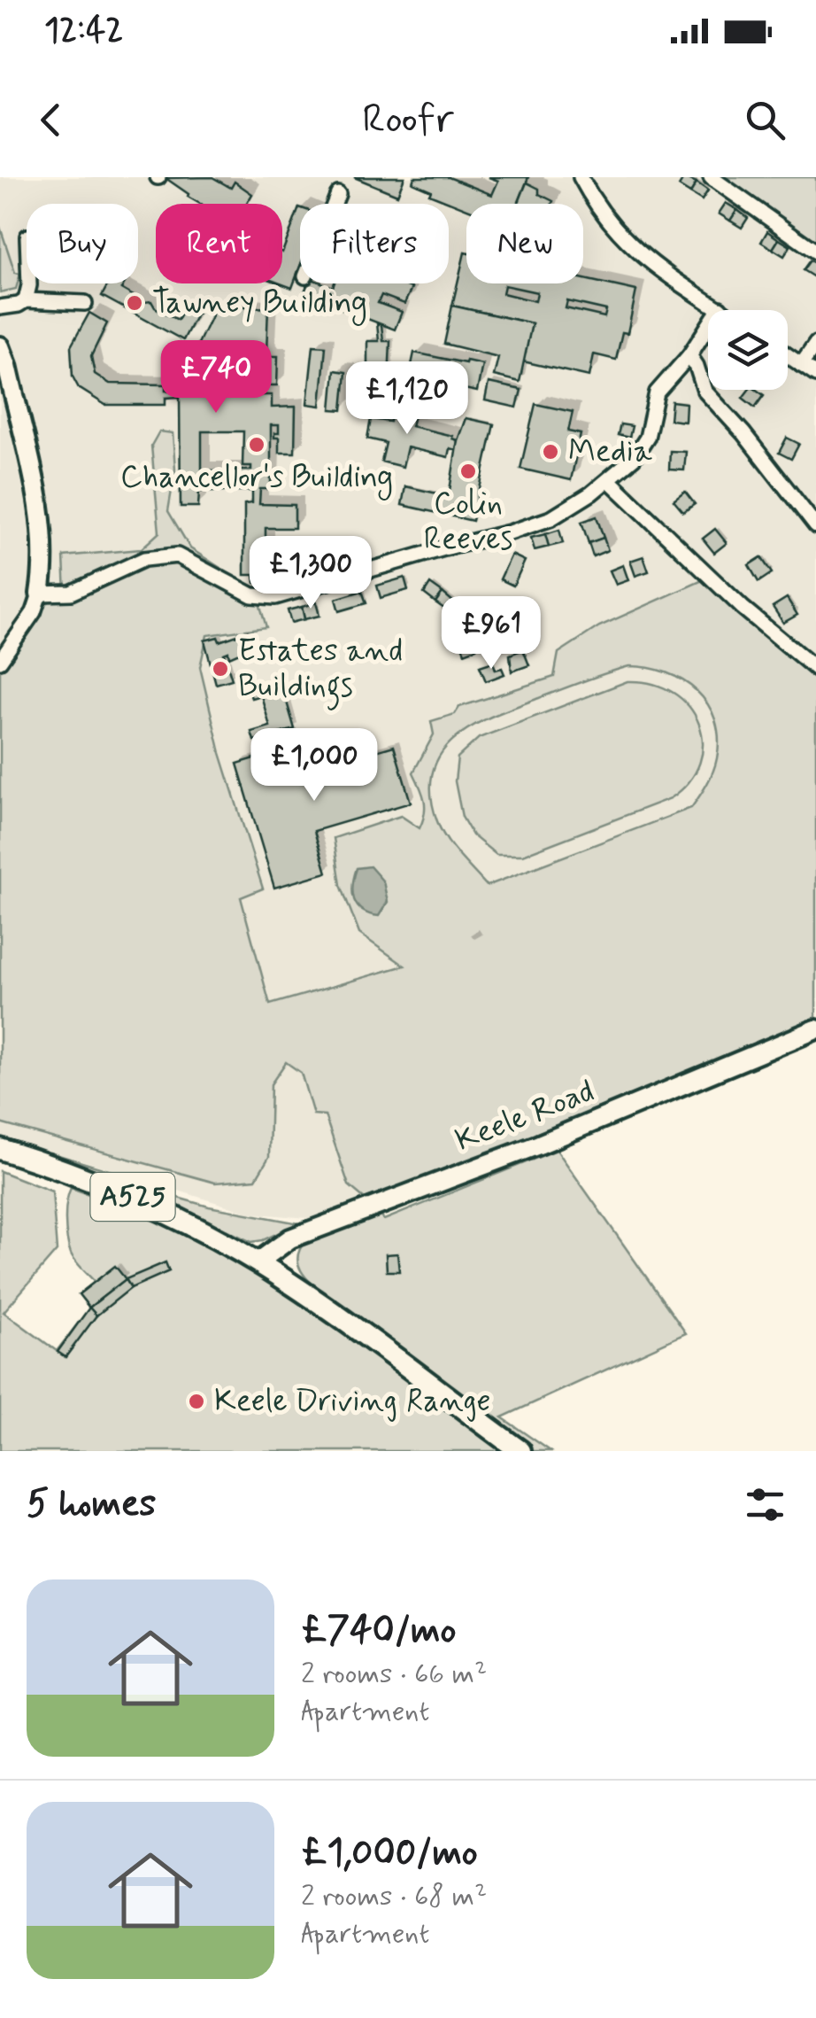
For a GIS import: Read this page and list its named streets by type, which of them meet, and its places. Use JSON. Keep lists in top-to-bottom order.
{
  "streets": {
    "main road": ["A525"],
    "street": ["Keele Road"]
  },
  "crossings": [
    ["Keele Road", "A525"]
  ],
  "places": [
    "Tawney Building",
    "Chancellor's Building",
    "Media",
    "Colin Reeves",
    "Estates and Buildings",
    "Keele Driving Range"
  ],
  "page": {
    "status": "12:42",
    "header": "Roofr",
    "chip": [
      "Buy",
      "Rent",
      "Filters",
      "New"
    ],
    "price": [
      "£740",
      "£1,120",
      "£1,300",
      "£961",
      "£1,000"
    ],
    "heading": "5 homes",
    "list": [
      {
        "name": "£740/mo",
        "note": "2 rooms · 66 m² · Apartment"
      },
      {
        "name": "£1,000/mo",
        "note": "2 rooms · 68 m² · Apartment"
      }
    ]
  }
}
